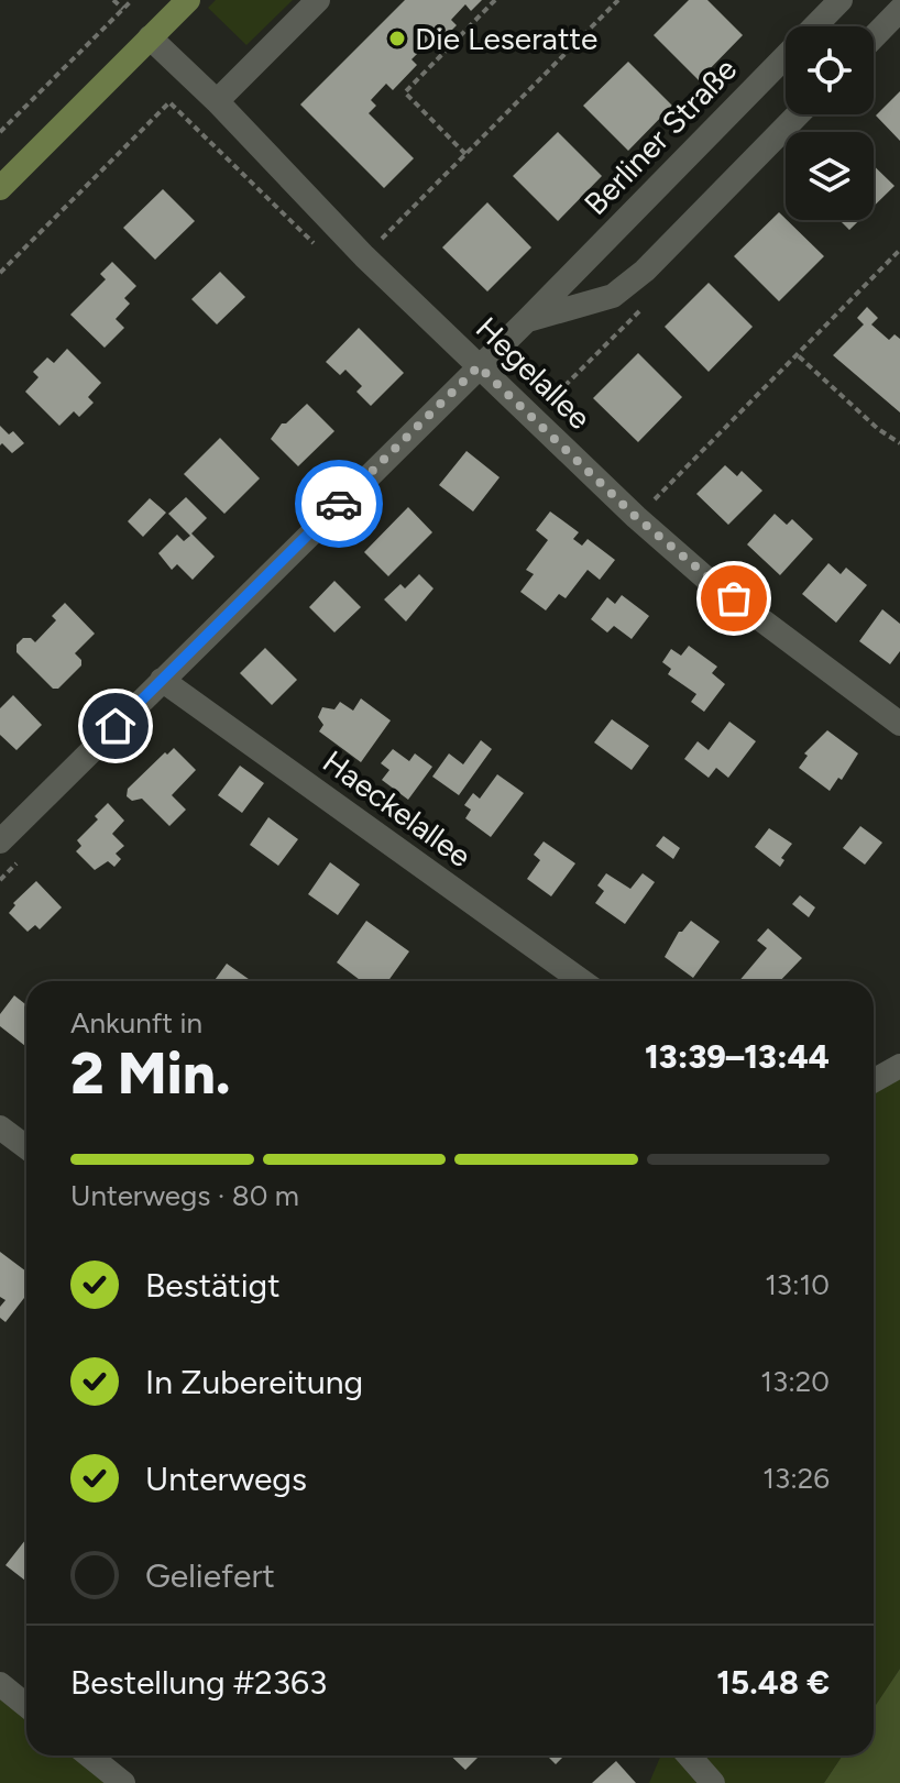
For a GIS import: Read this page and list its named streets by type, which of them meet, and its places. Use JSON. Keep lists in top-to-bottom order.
{
  "streets": {
    "street": ["Berliner Straße", "Hegelallee", "Haeckelallee"]
  },
  "crossings": [
    ["Berliner Straße", "Hegelallee"],
    ["Berliner Straße", "Haeckelallee"]
  ],
  "places": ["Die Leseratte"],
  "page": {
    "heading": ["2 Min.", "Ankunft in", "13:39–13:44"],
    "panel": ["Bestellung #2363", "15.48 €"],
    "bar": "Unterwegs · 80 m",
    "list": [
      ["Bestätigt", "13:10"],
      ["In Zubereitung", "13:20"],
      ["Unterwegs", "13:26"],
      "Geliefert"
    ]
  }
}
